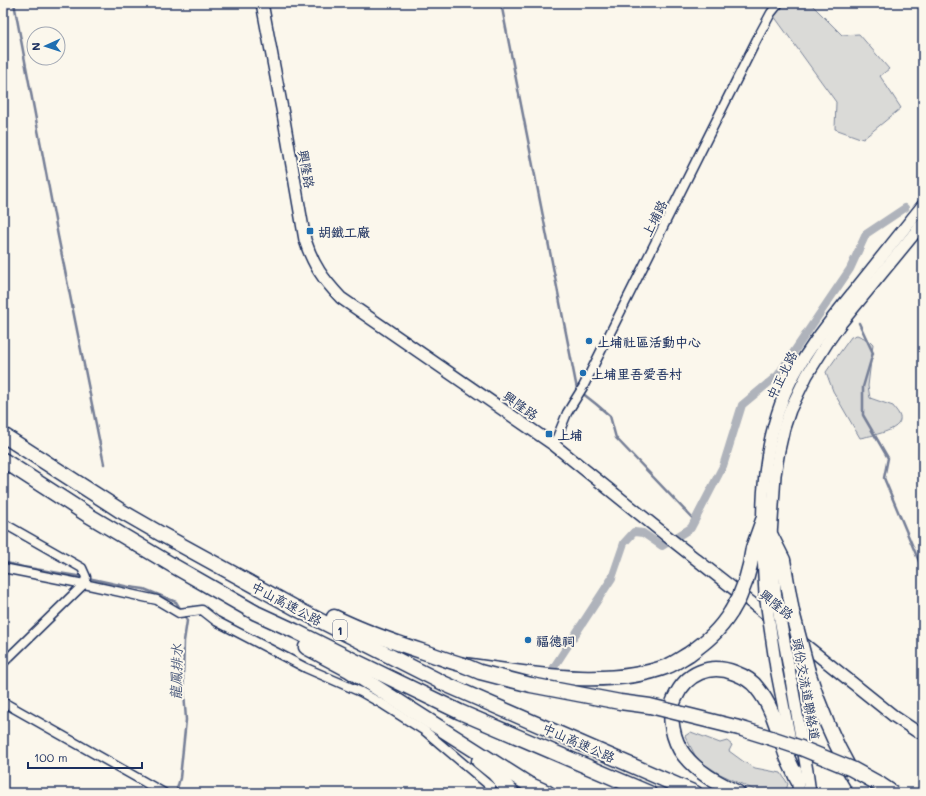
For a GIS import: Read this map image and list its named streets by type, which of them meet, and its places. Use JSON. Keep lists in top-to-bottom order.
{
  "streets": {
    "highway": ["中山高速公路", "1"],
    "main road": ["興隆路", "中正北路", "頭份交流道聯絡道"],
    "street": ["上埔路"]
  },
  "crossings": [
    ["興隆路", "上埔路"],
    ["中正北路", "頭份交流道聯絡道"]
  ],
  "water": ["龍鳳排水"],
  "places": {
    "transit": ["胡鐵工廠", "上埔"],
    "other": ["上埔社區活動中心", "上埔里吾愛吾村", "福德祠"]
  },
  "scale_bar": "100 m",
  "north": "left"
}
